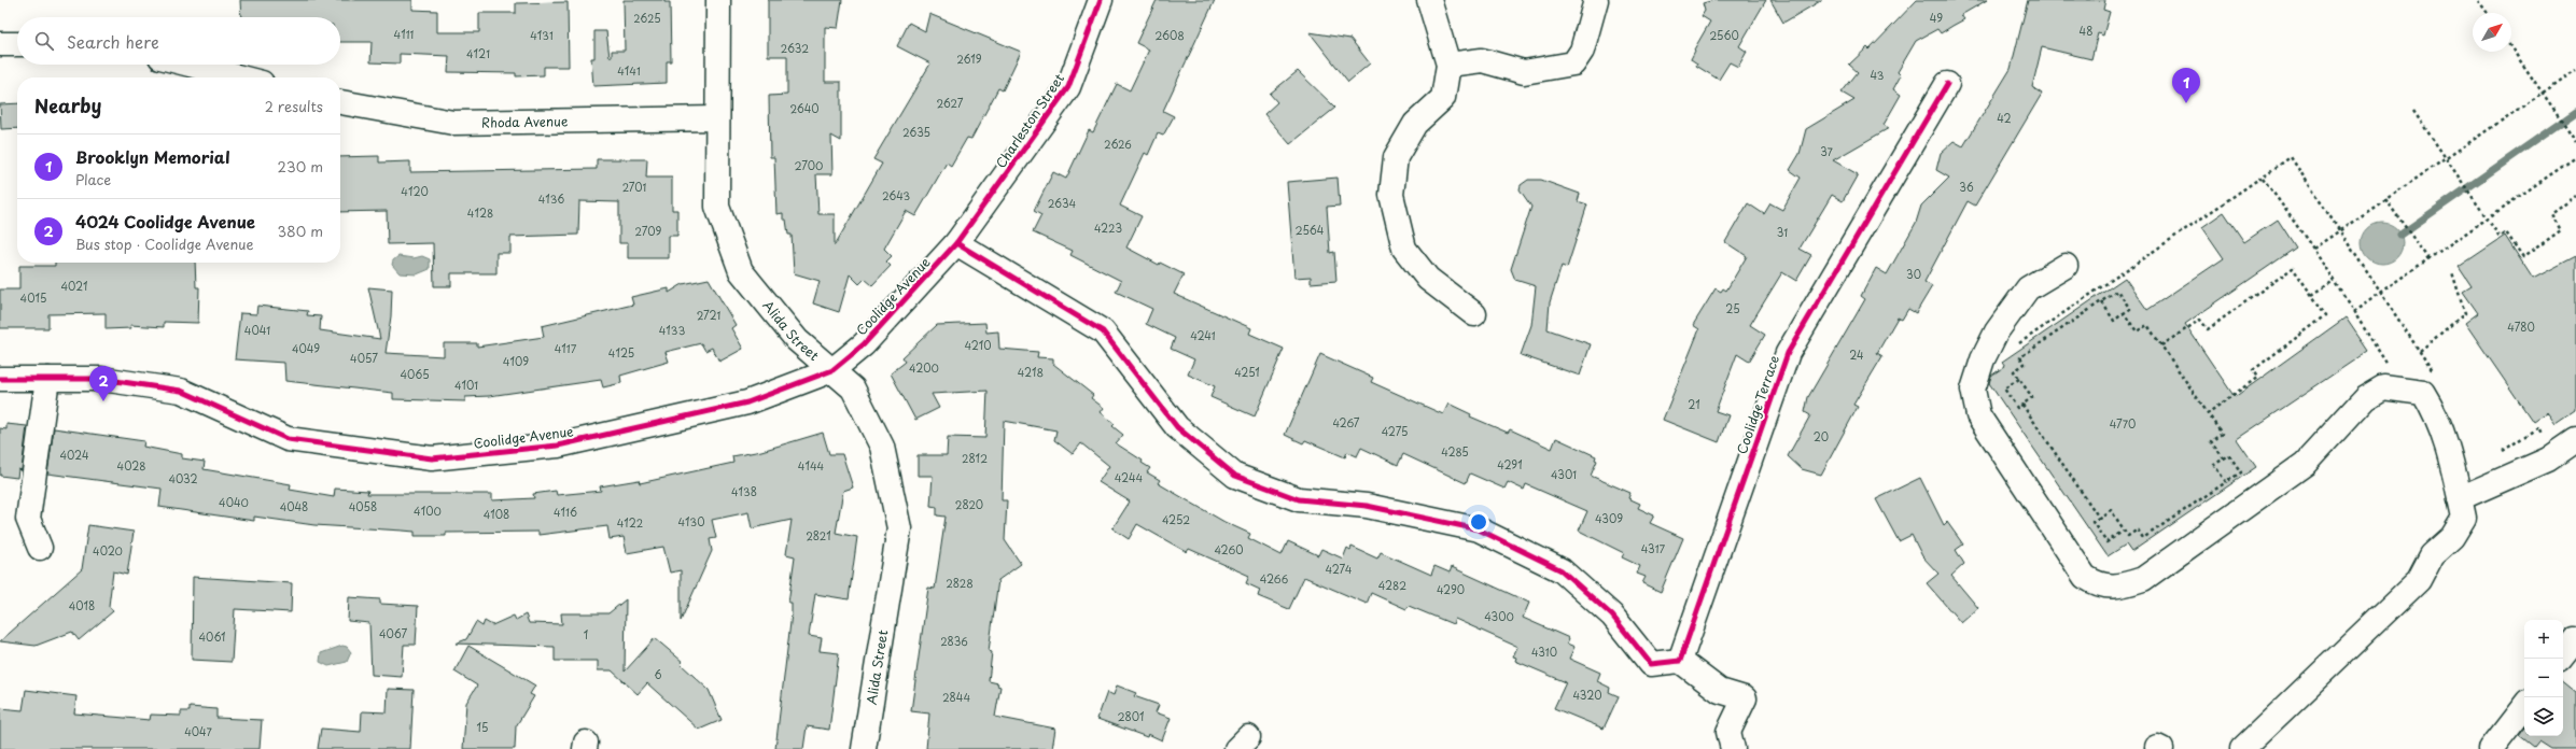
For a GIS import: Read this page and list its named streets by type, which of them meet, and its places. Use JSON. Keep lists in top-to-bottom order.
{
  "streets": {
    "street": [
      "Charleston Street",
      "Rhoda Avenue",
      "Coolidge Avenue",
      "Alida Street",
      "Coolidge Terrace"
    ]
  },
  "crossings": [
    ["Charleston Street", "Coolidge Avenue"],
    ["Rhoda Avenue", "Alida Street"],
    ["Coolidge Avenue", "Alida Street"]
  ],
  "house_numbers": [
    "2625",
    "49",
    "48",
    "4111",
    "4131",
    "2608",
    "2560",
    "2632",
    "4121",
    "2619",
    "4141",
    "43",
    "2627",
    "2640",
    "42",
    "2635",
    "2626",
    "37",
    "2700",
    "2701",
    "36",
    "4120",
    "2643",
    "4136",
    "2634",
    "4128",
    "4223",
    "2564",
    "2709",
    "31",
    "30",
    "4021",
    "4015",
    "25",
    "2721",
    "4780",
    "4041",
    "4133",
    "4241",
    "4210",
    "4049",
    "4117",
    "4125",
    "24",
    "4057",
    "4109",
    "4200",
    "4218",
    "4251",
    "4065",
    "4101",
    "21",
    "4267",
    "4770",
    "4275",
    "20",
    "4285",
    "4024",
    "2812",
    "4291",
    "4028",
    "4144",
    "4301",
    "4244",
    "4032",
    "4138",
    "4040",
    "2820",
    "4048",
    "4058",
    "4100",
    "4116",
    "4108",
    "4309",
    "4252",
    "4130",
    "4122",
    "2821",
    "4317",
    "4260",
    "4020",
    "4274",
    "4266",
    "2828",
    "4282",
    "4290",
    "4018",
    "4300",
    "4067",
    "1",
    "4061",
    "2836",
    "4310",
    "6",
    "4320",
    "2844",
    "2801",
    "15",
    "4047"
  ],
  "north": "top right",
  "page": {
    "search": "Search here",
    "pins": ["1", "2"],
    "heading": ["Nearby", "2 results"],
    "list": [
      {
        "mark": "1",
        "name": "Brooklyn Memorial",
        "note": "Place",
        "value": "230 m"
      },
      {
        "mark": "2",
        "name": "4024 Coolidge Avenue",
        "note": "Bus stop · Coolidge Avenue",
        "value": "380 m"
      }
    ],
    "map_buttons": ["+", "−"]
  }
}
